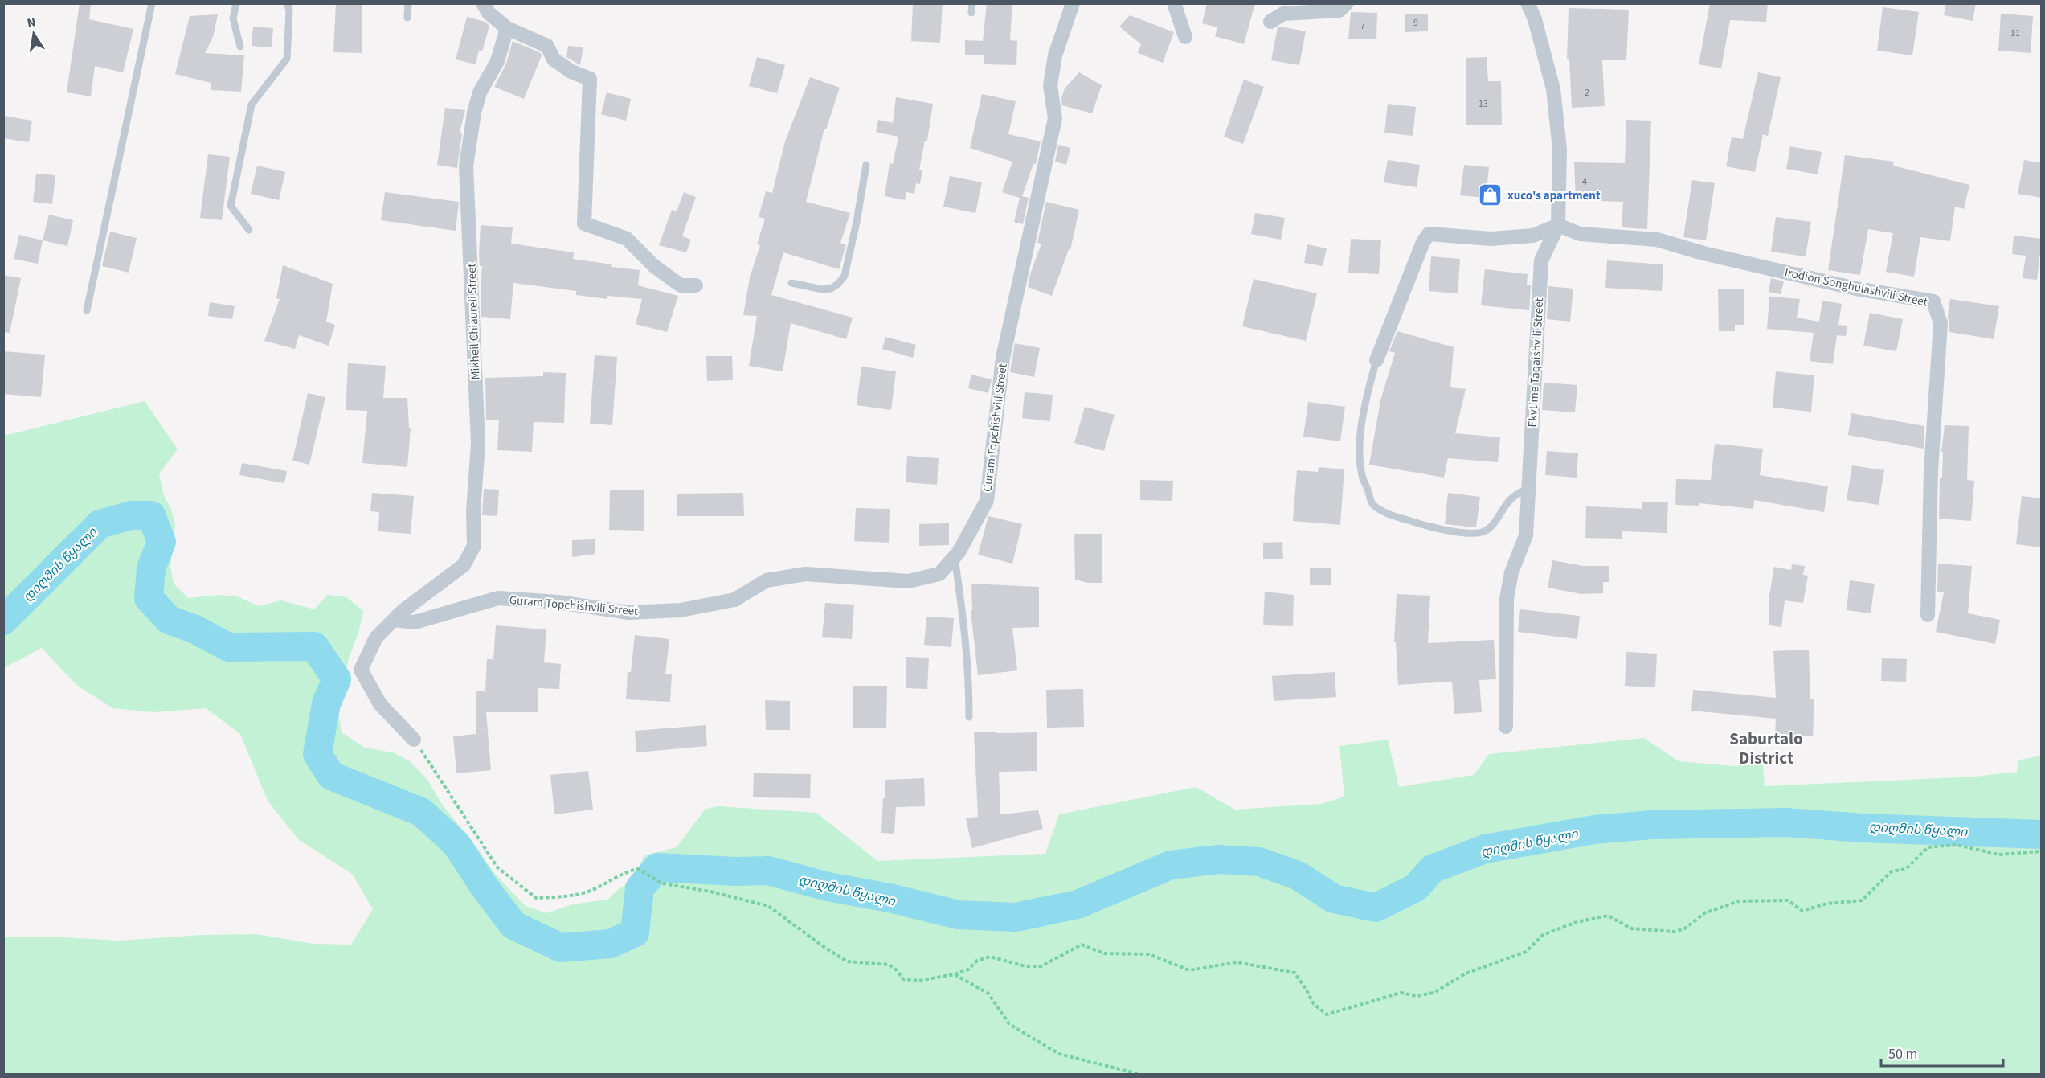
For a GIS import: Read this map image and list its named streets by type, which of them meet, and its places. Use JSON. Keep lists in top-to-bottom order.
{
  "streets": {
    "street": [
      "Irodion Songhulashvili Street",
      "Mikheil Chiaureli Street",
      "Ekvtime Taqaishvili Street",
      "Guram Topchishvili Street"
    ]
  },
  "crossings": [
    ["Irodion Songhulashvili Street", "Ekvtime Taqaishvili Street"],
    ["Mikheil Chiaureli Street", "Guram Topchishvili Street"]
  ],
  "districts": ["Saburtalo District"],
  "water": ["დიღმის წყალი"],
  "places": {
    "shop": ["xuco's apartment"]
  },
  "house_numbers": [
    "9",
    "7",
    "11",
    "2",
    "13",
    "4"
  ],
  "scale_bar": "50 m",
  "north": "top"
}
